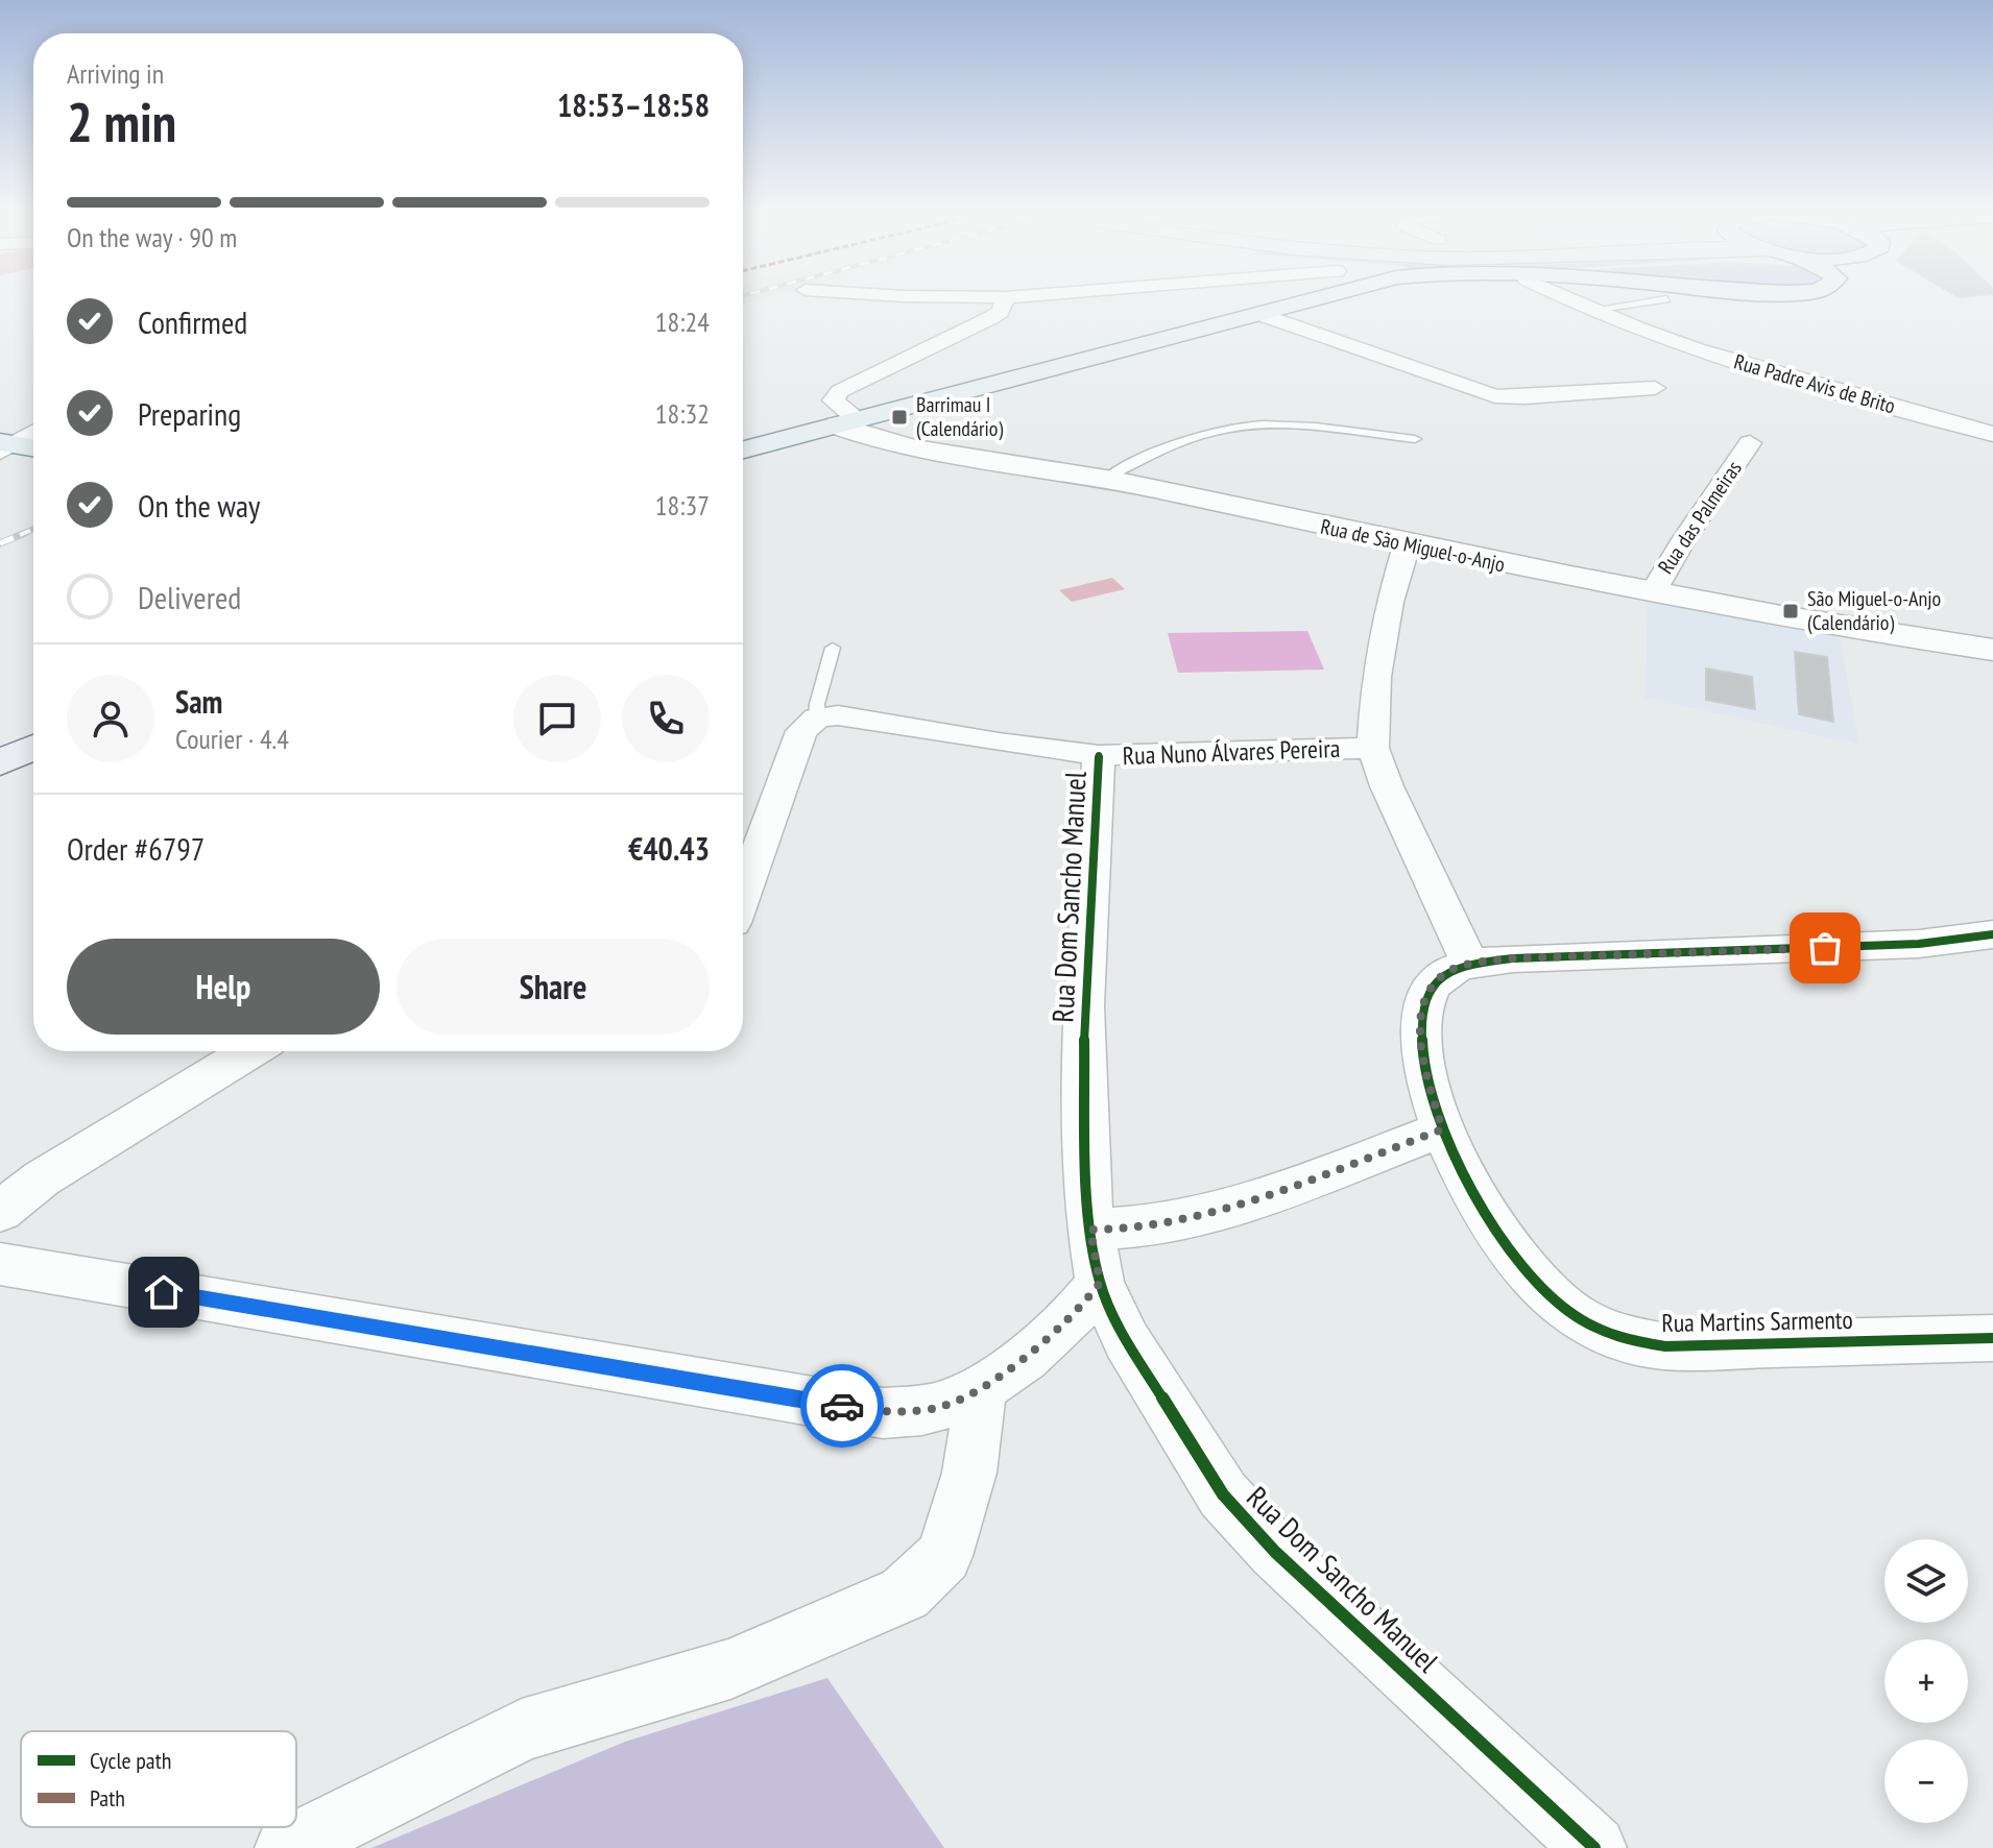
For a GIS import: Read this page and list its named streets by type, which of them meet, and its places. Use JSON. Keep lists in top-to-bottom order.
{
  "streets": {
    "street": [
      "Rua Padre Avis de Brito",
      "Rua das Palmeiras",
      "Rua de São Miguel-o-Anjo",
      "Rua Nuno Álvares Pereira",
      "Rua Dom Sancho Manuel",
      "Rua Martins Sarmento"
    ]
  },
  "crossings": [
    ["Rua das Palmeiras", "Rua de São Miguel-o-Anjo"],
    ["Rua Nuno Álvares Pereira", "Rua Dom Sancho Manuel"]
  ],
  "places": {
    "transit": ["Barrimau I (Calendário)", "São Miguel-o-Anjo (Calendário)"]
  },
  "legend": ["Cycle path", "Path"],
  "page": {
    "heading": ["2 min", "Arriving in", "18:53–18:58"],
    "panel": [
      "Sam",
      "Courier · 4.4",
      "Order #6797",
      "€40.43"
    ],
    "bar": "On the way · 90 m",
    "list": [
      ["Confirmed", "18:24"],
      ["Preparing", "18:32"],
      ["On the way", "18:37"],
      "Delivered"
    ],
    "buttons": ["Help", "Share"],
    "map_buttons": ["+", "−"]
  }
}
